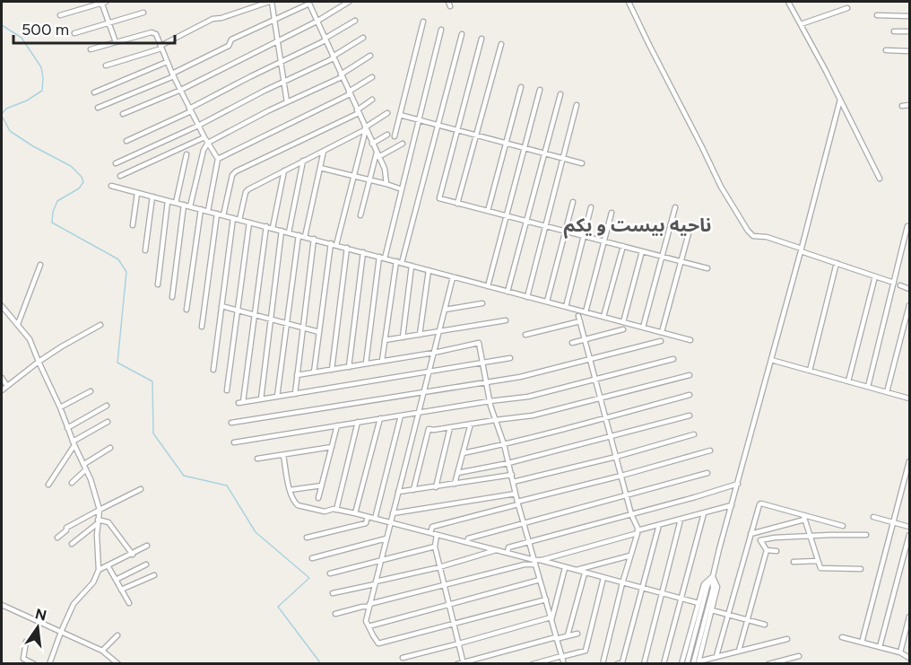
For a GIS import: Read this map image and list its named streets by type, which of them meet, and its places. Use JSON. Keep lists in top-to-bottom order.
{
  "districts": ["ناحیه بیست و یکم"],
  "scale_bar": "500 m",
  "north": "top"
}
